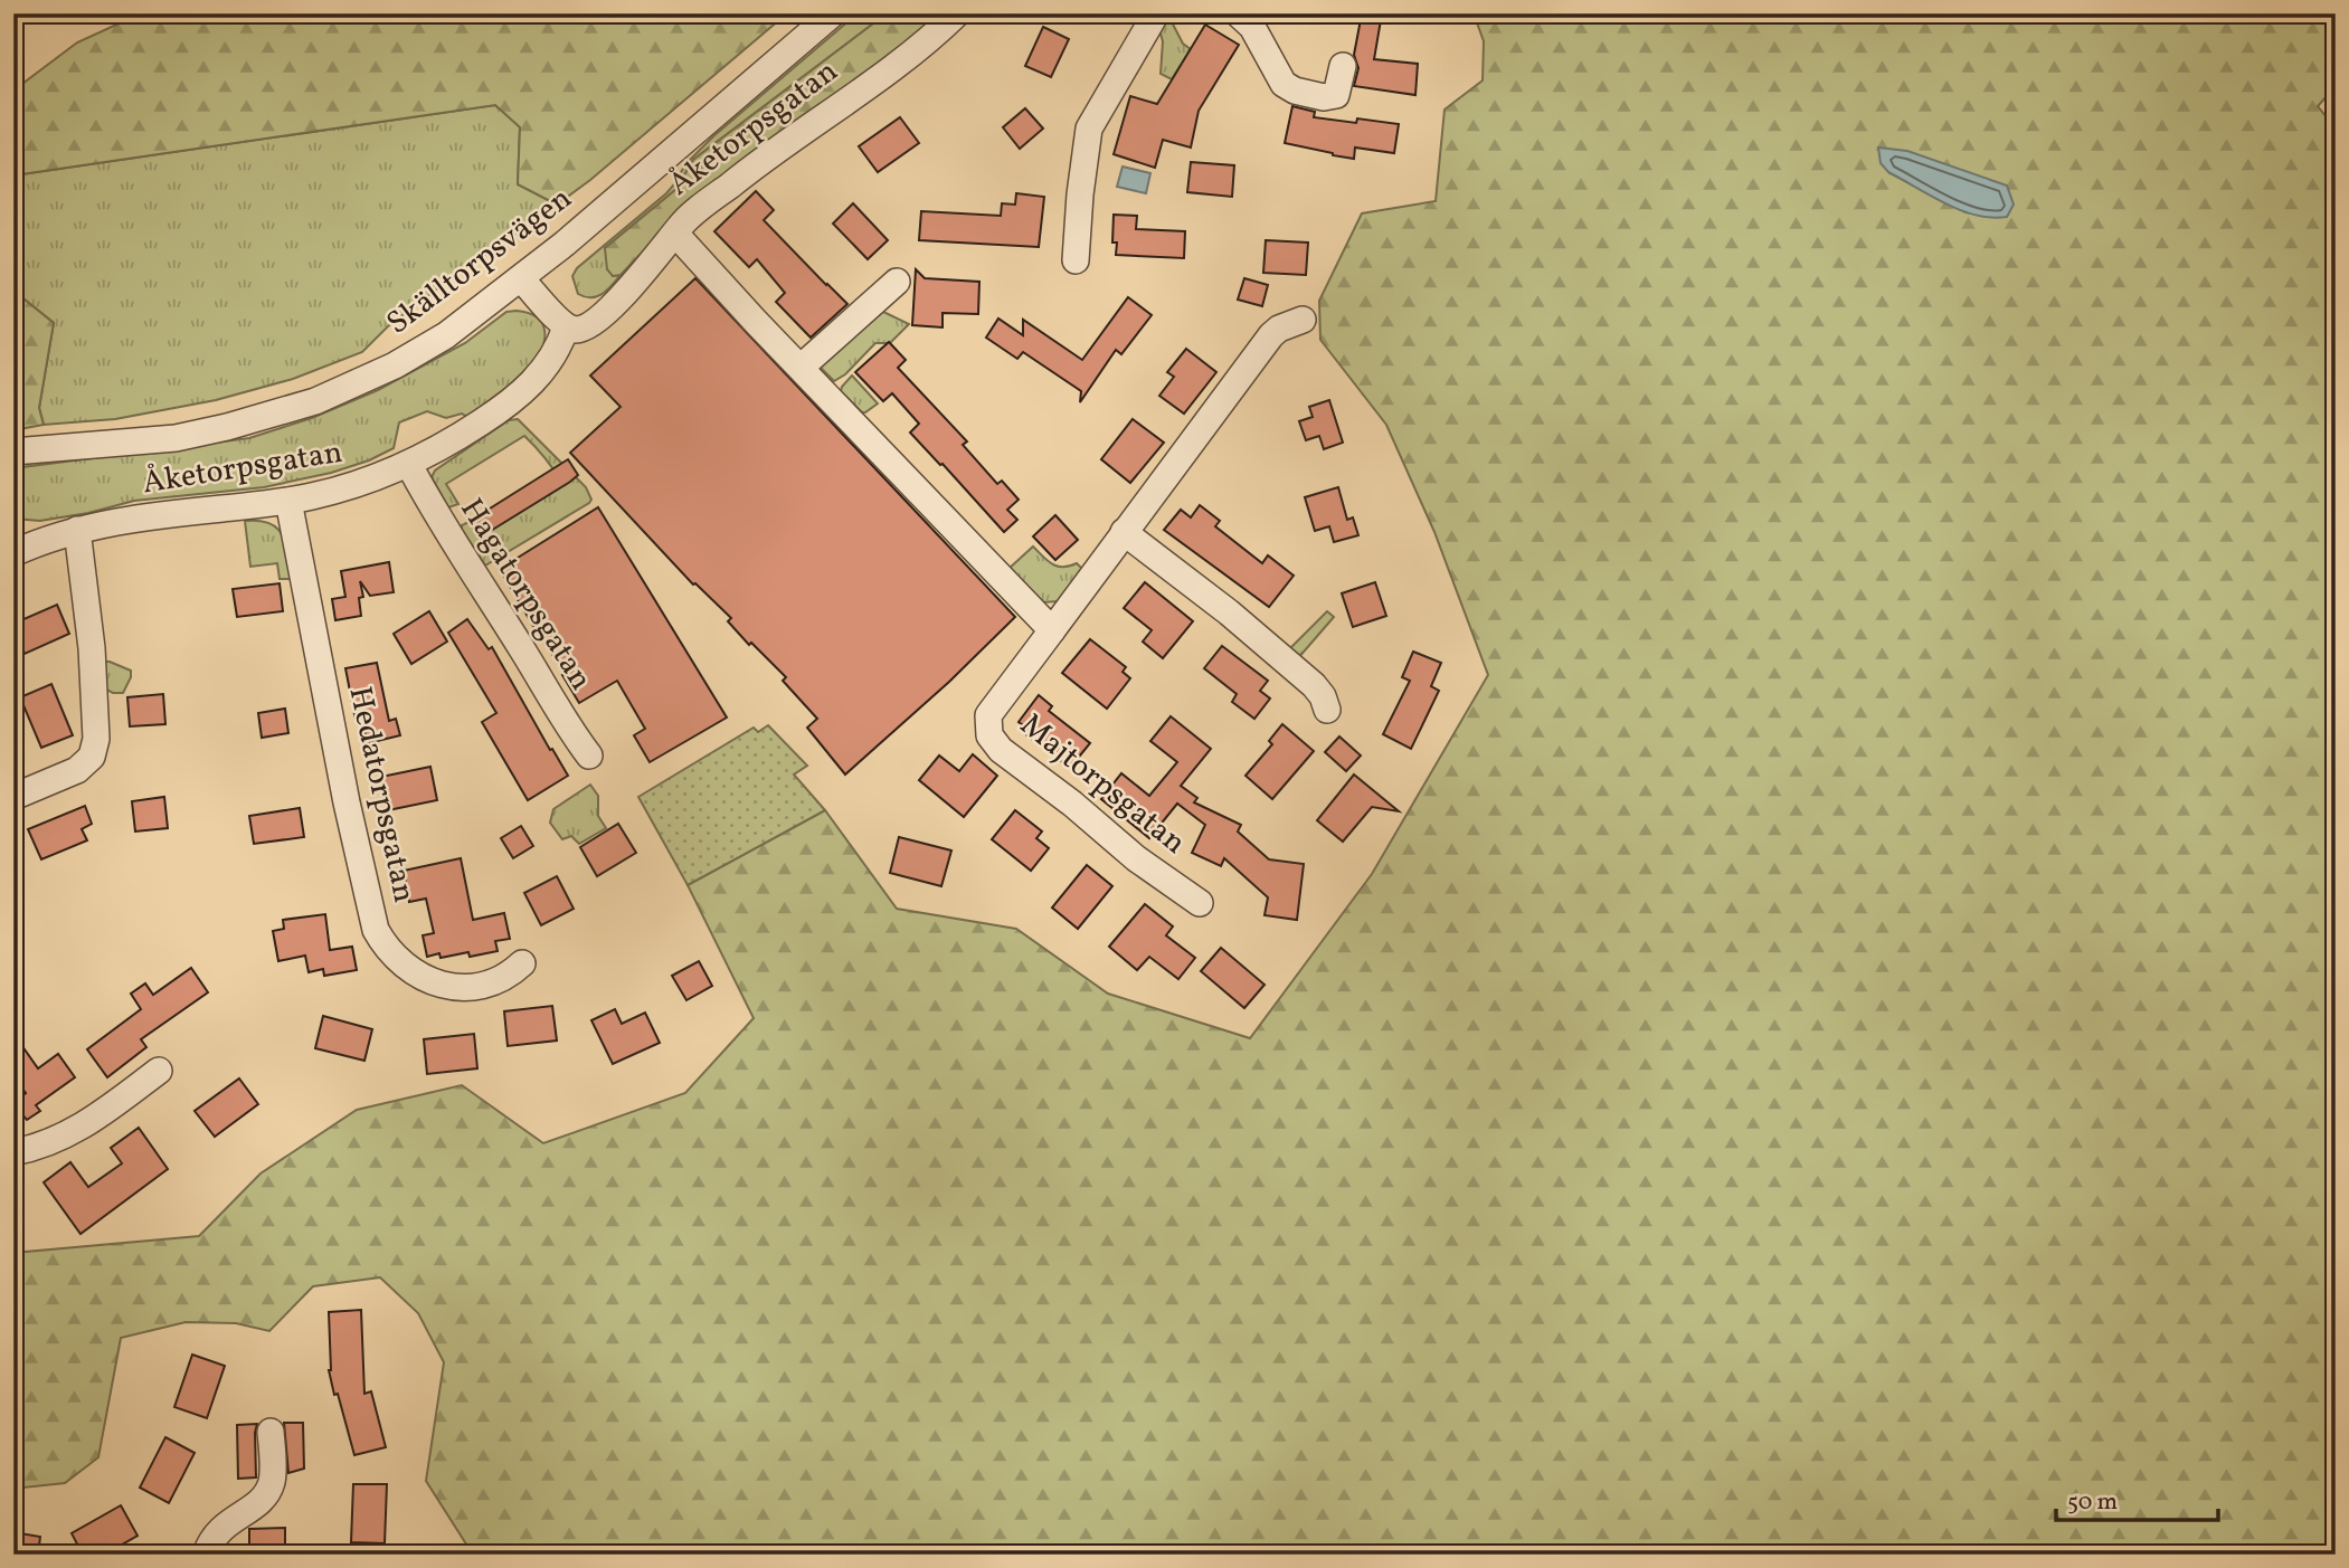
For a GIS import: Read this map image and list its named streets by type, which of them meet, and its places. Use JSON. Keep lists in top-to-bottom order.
{
  "streets": {
    "street": [
      "Åketorpsgatan",
      "Skälltorpsvägen",
      "Hagatorpsgatan",
      "Majtorpsgatan",
      "Hedatorpsgatan"
    ]
  },
  "crossings": [
    ["Åketorpsgatan", "Hagatorpsgatan"],
    ["Åketorpsgatan", "Hedatorpsgatan"]
  ],
  "scale_bar": "50 m"
}
